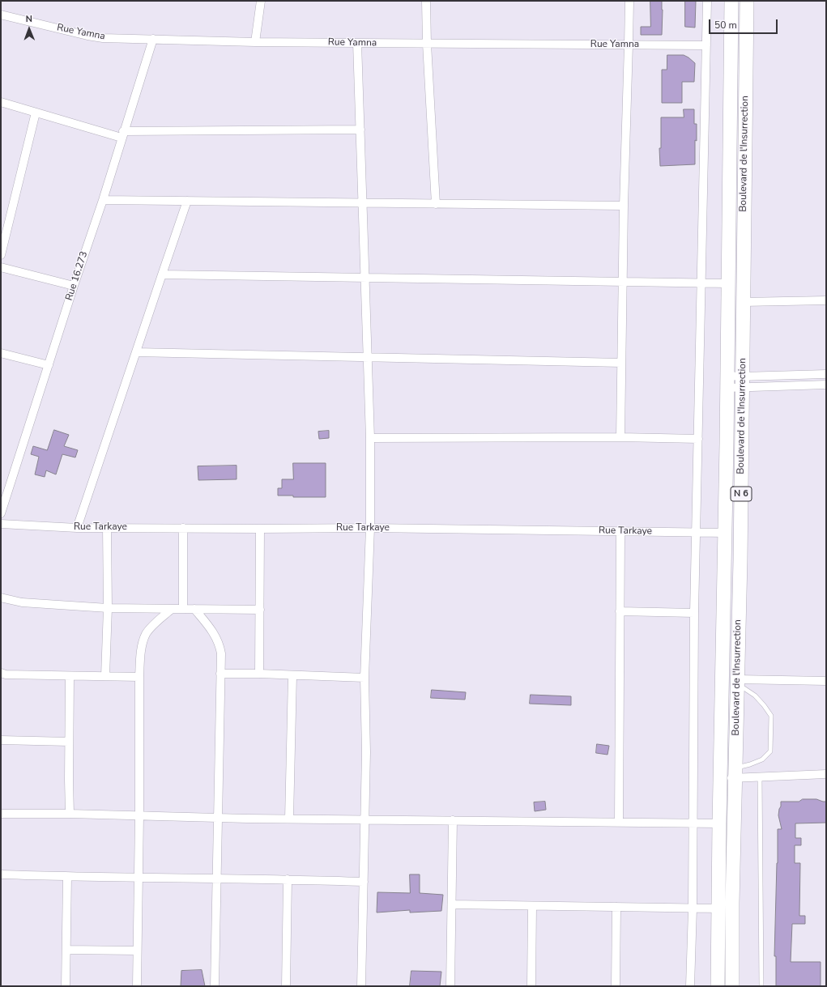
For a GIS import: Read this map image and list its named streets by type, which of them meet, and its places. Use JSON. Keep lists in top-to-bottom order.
{
  "streets": {
    "main road": ["Boulevard de l'Insurrection", "N 6"],
    "street": ["Rue Yamna", "Rue 16.273", "Rue Tarkaye"]
  },
  "crossings": [
    ["Rue Yamna", "Rue 16.273"],
    ["Boulevard de l'Insurrection", "Rue Tarkaye"]
  ],
  "scale_bar": "50 m",
  "north": "top"
}
